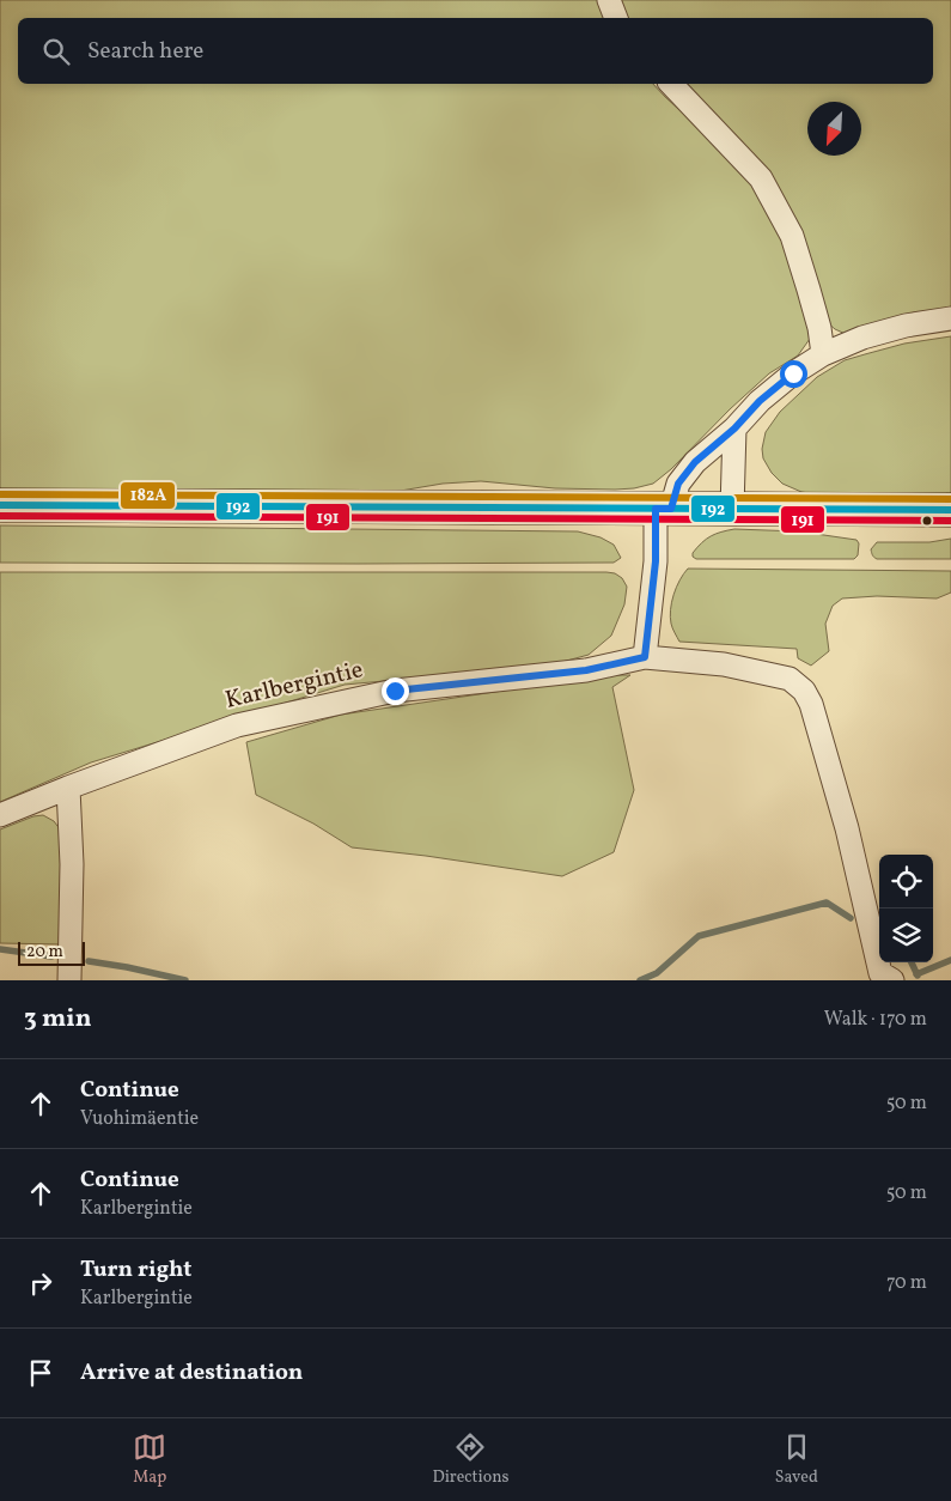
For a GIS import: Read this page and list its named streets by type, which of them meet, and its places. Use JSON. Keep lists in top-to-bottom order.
{
  "streets": {
    "street": ["Karlbergintie"]
  },
  "lines": ["transit line 182A", "transit line 192", "transit line 191"],
  "scale_bar": "20 m",
  "north": "bottom left",
  "page": {
    "search": "Search here",
    "scale": "20 m",
    "heading": ["3 min", "Walk · 170 m"],
    "list": [
      ["Continue", "Vuohimäentie", "50 m"],
      ["Continue", "Karlbergintie", "50 m"],
      ["Turn right", "Karlbergintie", "70 m"],
      "Arrive at destination"
    ],
    "nav": ["Map", "Directions", "Saved"]
  }
}
